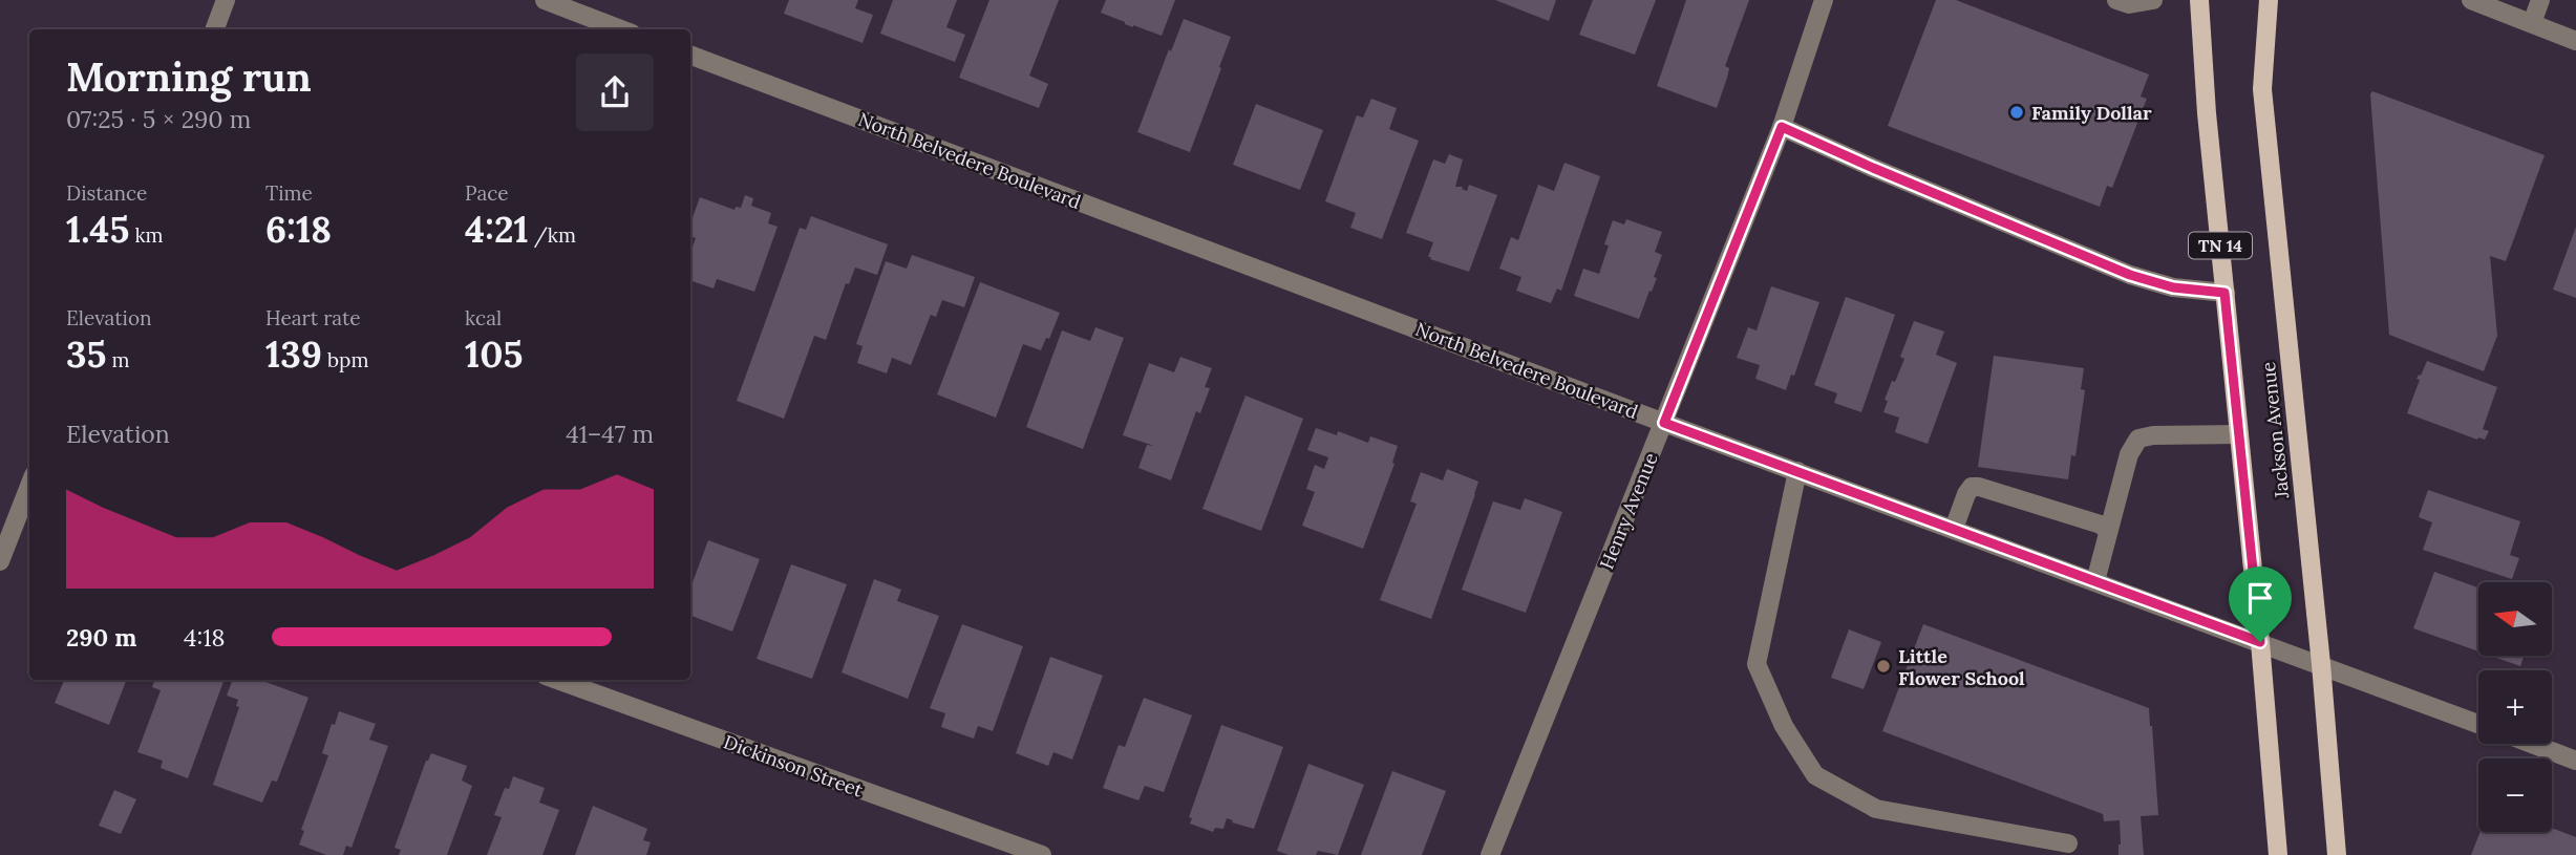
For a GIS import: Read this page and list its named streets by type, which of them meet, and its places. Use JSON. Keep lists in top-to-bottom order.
{
  "streets": {
    "main road": ["TN 14", "Jackson Avenue"],
    "street": ["North Belvedere Boulevard", "Henry Avenue", "Dickinson Street"]
  },
  "crossings": [
    ["North Belvedere Boulevard", "Jackson Avenue"],
    ["North Belvedere Boulevard", "Henry Avenue"]
  ],
  "places": ["Family Dollar", "Little Flower School"],
  "north": "left",
  "page": {
    "heading": ["Morning run", "07:25 · 5 × 290 m"],
    "stats": [
      ["Distance", "1.45 km"],
      ["Time", "6:18"],
      ["Pace", "4:21 /km"],
      ["Elevation", "35 m"],
      ["Heart rate", "139 bpm"],
      ["kcal", "105"]
    ],
    "chart": ["Elevation", "41–47 m"],
    "map_buttons": ["+", "−"],
    "list": [
      {
        "name": "290 m",
        "note": "4:18"
      }
    ]
  }
}
